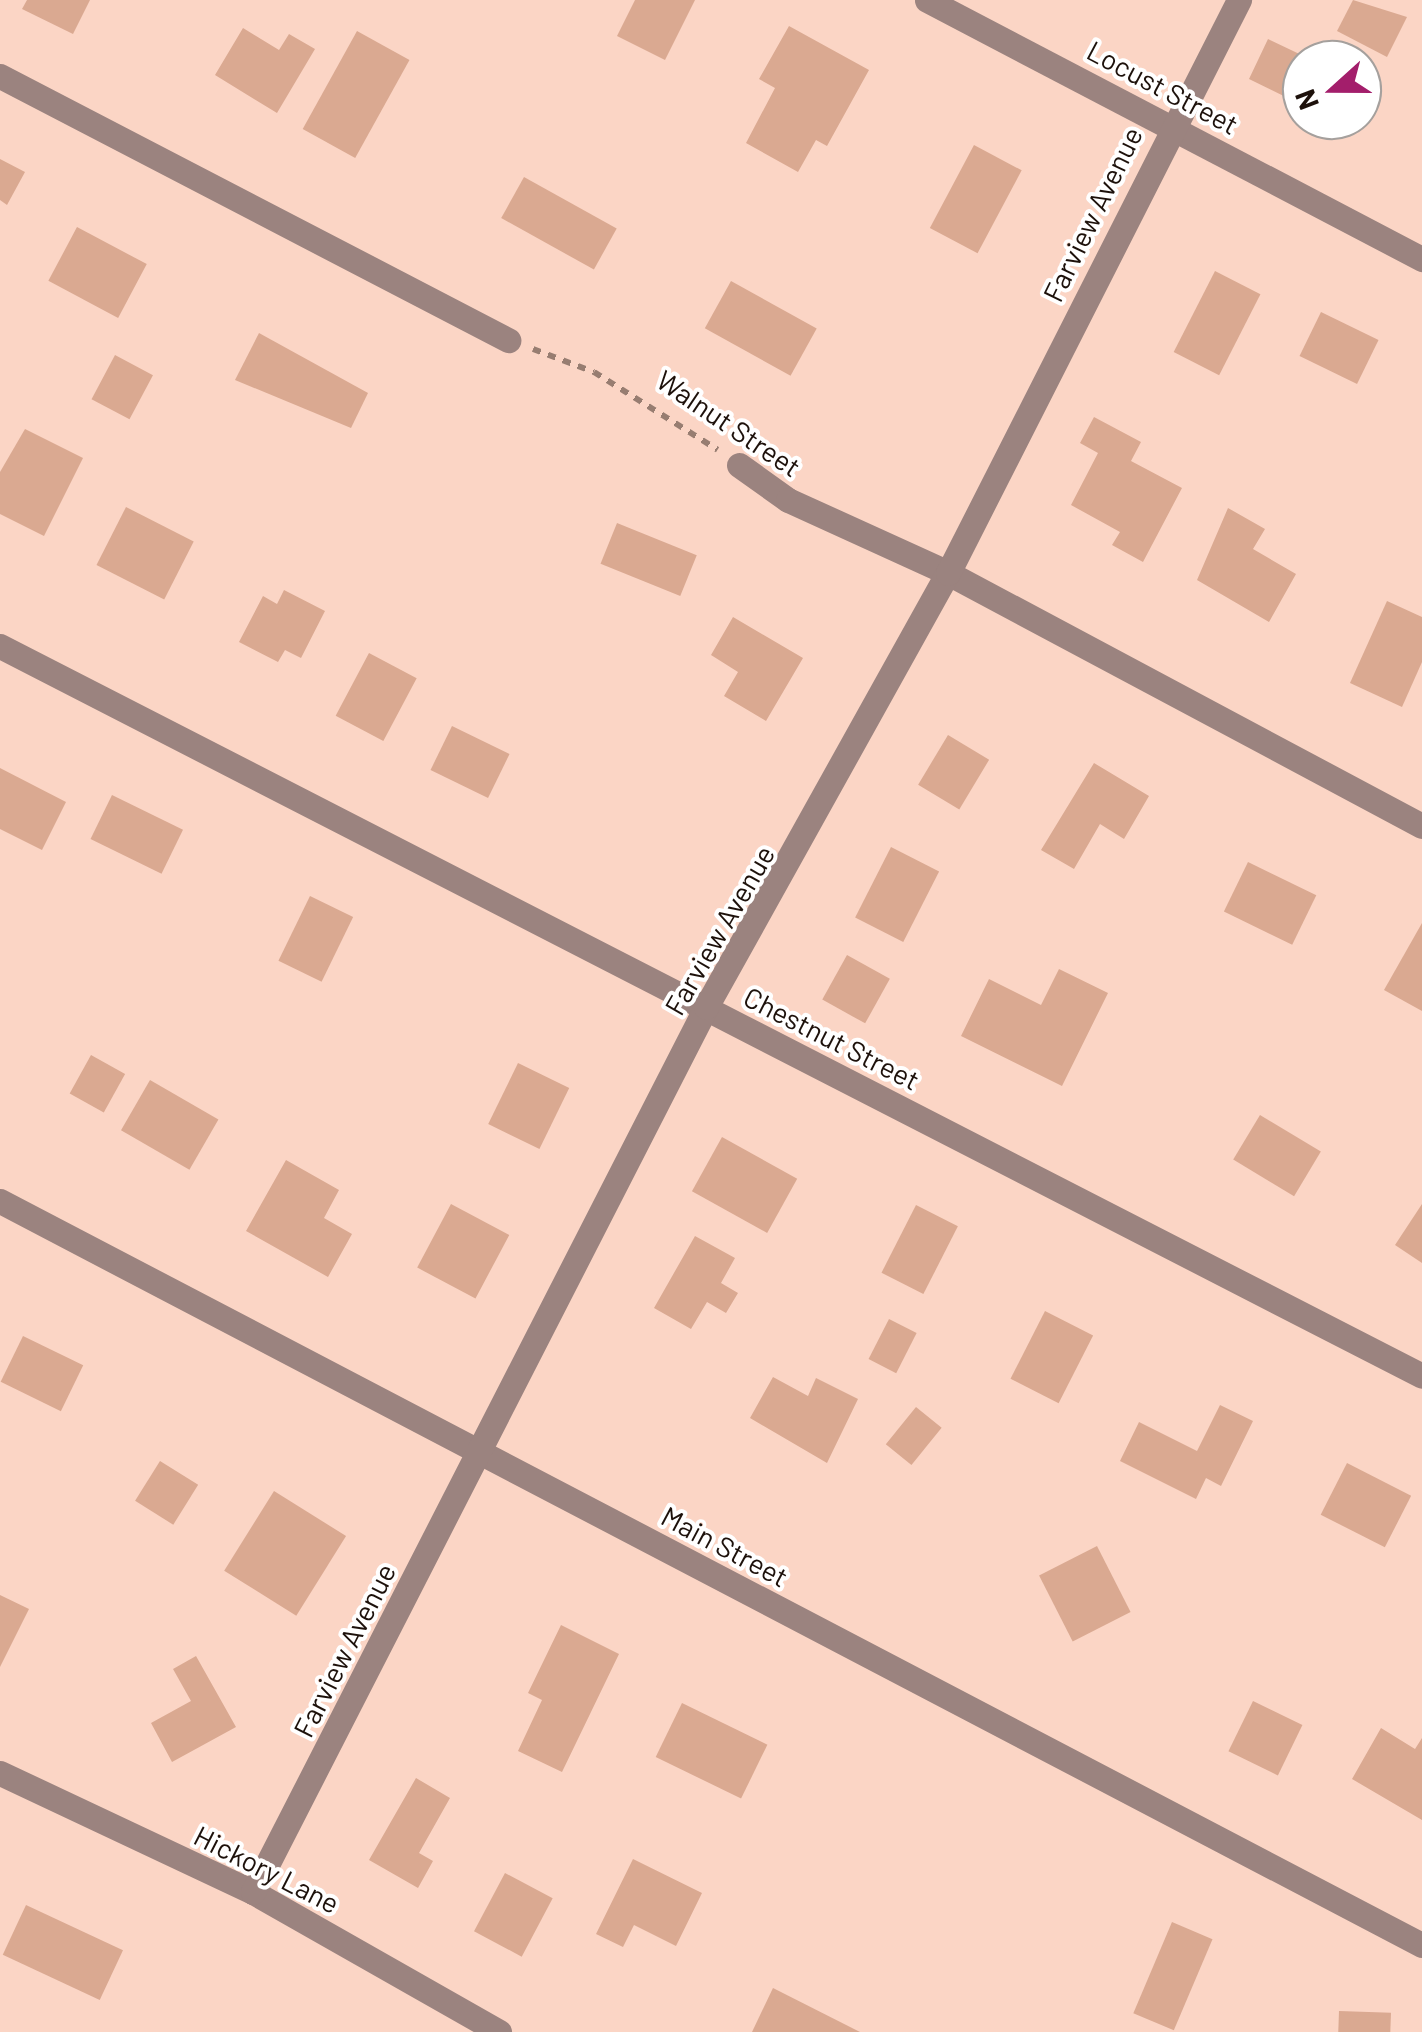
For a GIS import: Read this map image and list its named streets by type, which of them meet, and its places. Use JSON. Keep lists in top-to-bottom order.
{
  "streets": {
    "street": [
      "Locust Street",
      "Farview Avenue",
      "Walnut Street",
      "Chestnut Street",
      "Main Street",
      "Hickory Lane"
    ]
  },
  "crossings": [
    ["Locust Street", "Farview Avenue"],
    ["Farview Avenue", "Walnut Street"],
    ["Farview Avenue", "Chestnut Street"],
    ["Farview Avenue", "Main Street"],
    ["Farview Avenue", "Hickory Lane"]
  ],
  "north": "left"
}
